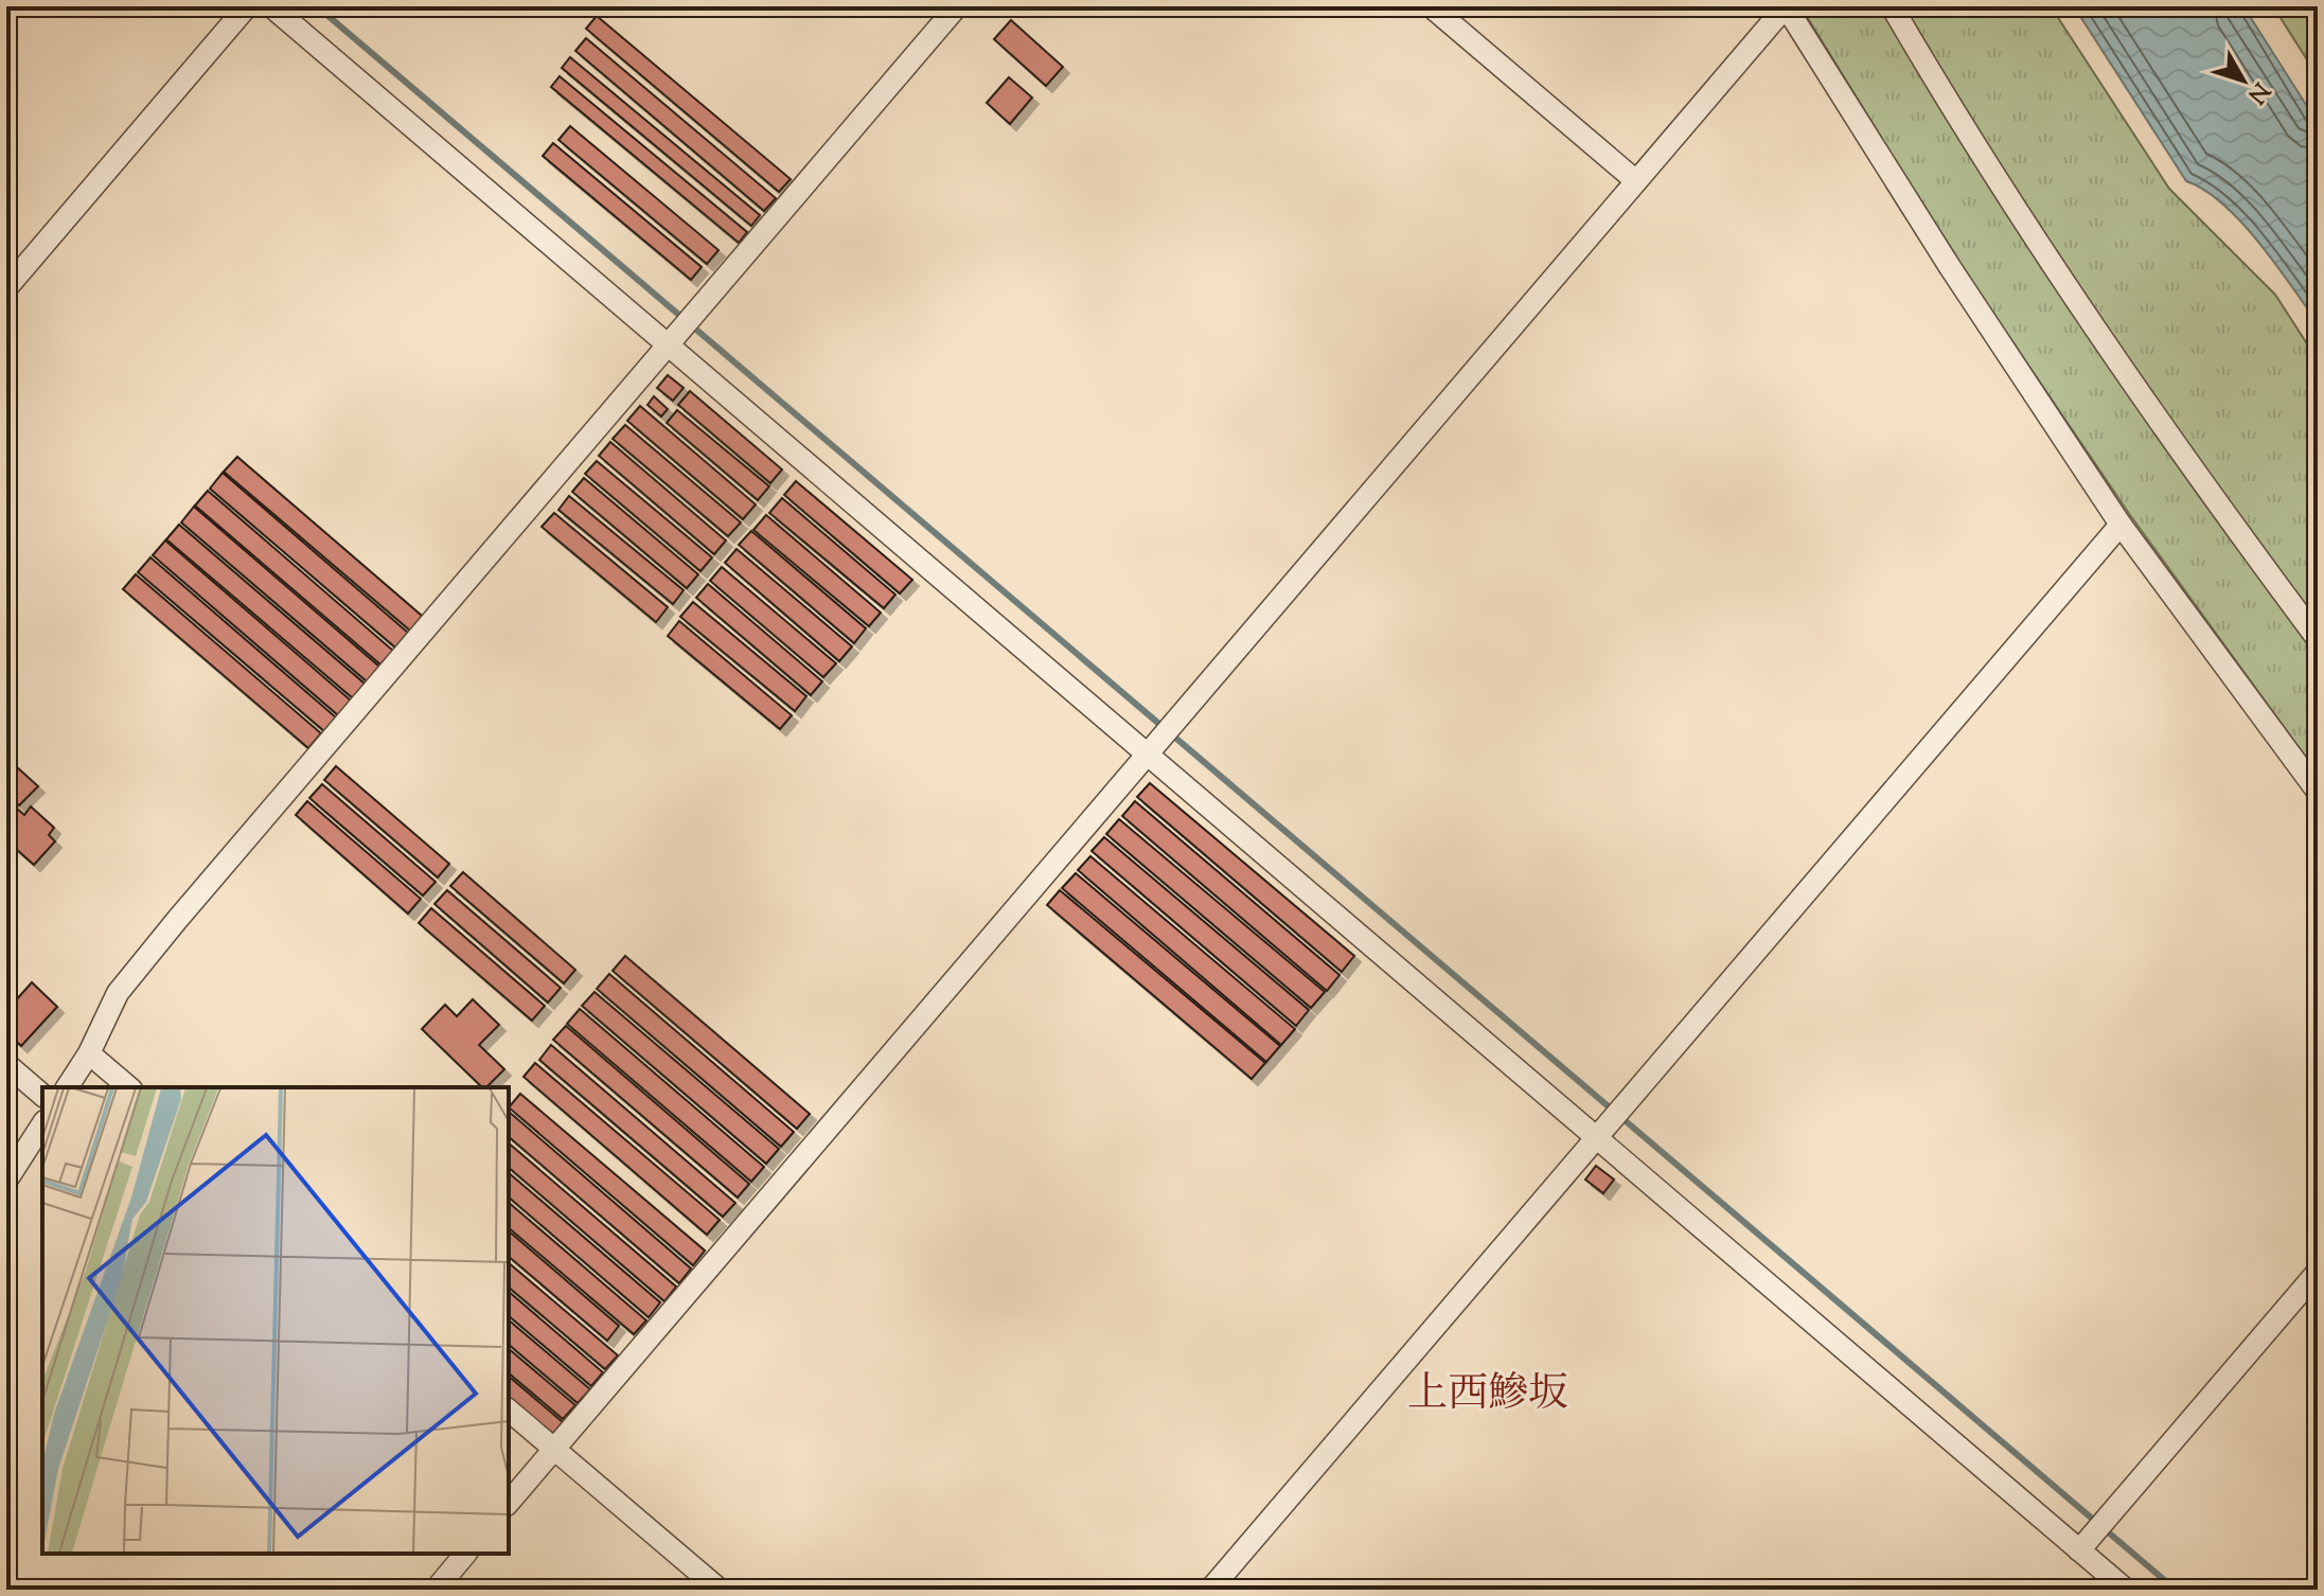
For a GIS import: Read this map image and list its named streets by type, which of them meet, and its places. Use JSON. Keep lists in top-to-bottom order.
{
  "districts": ["上西鰺坂"],
  "north": "bottom right"
}
